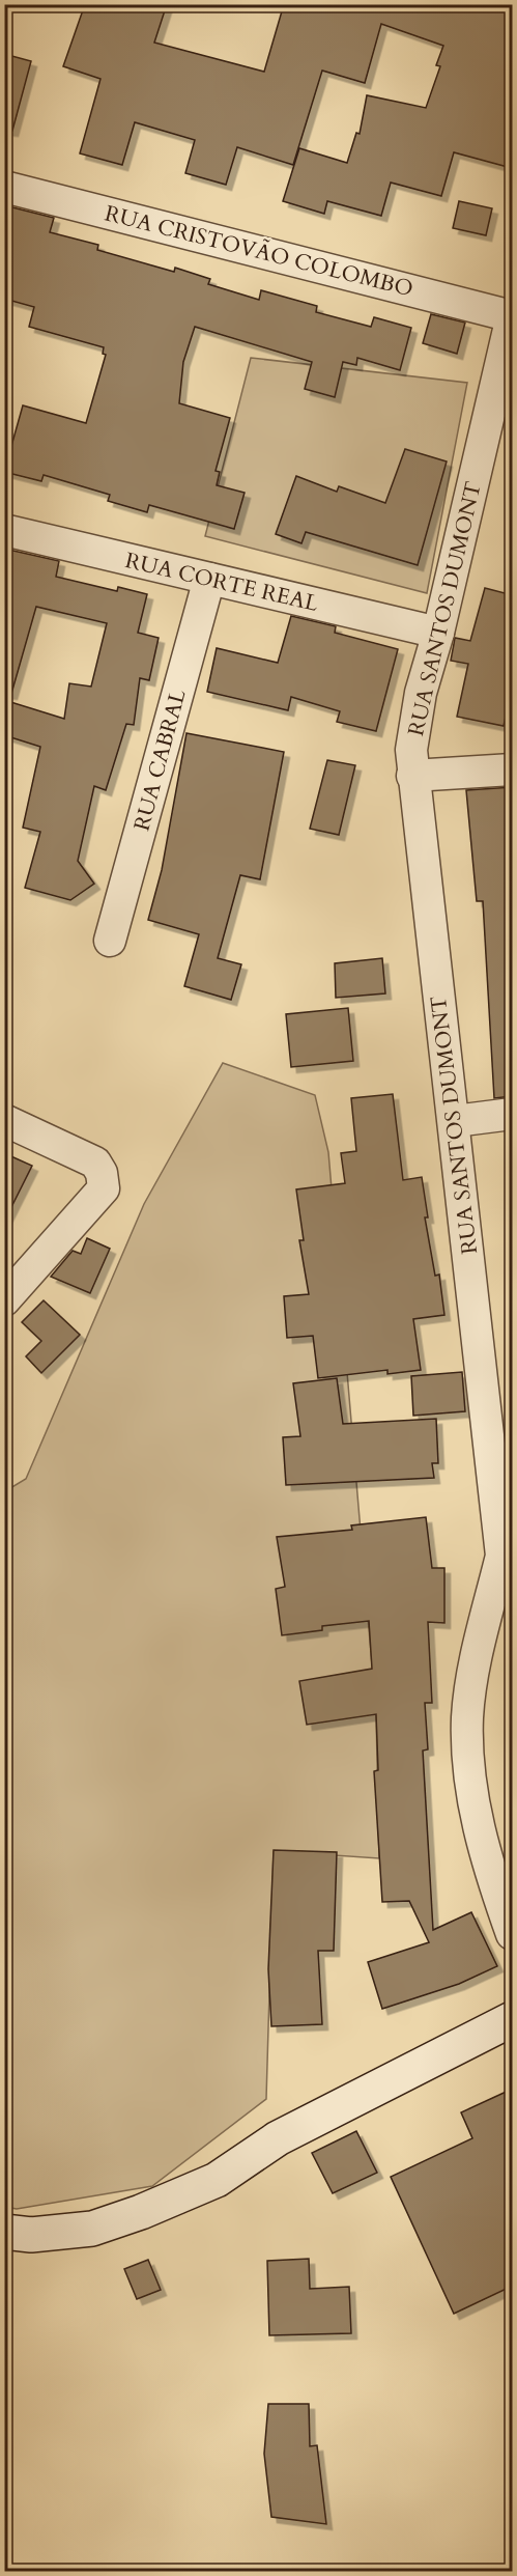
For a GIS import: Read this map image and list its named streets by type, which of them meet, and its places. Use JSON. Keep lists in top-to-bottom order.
{
  "streets": {
    "street": [
      "RUA CRISTOVÃO COLOMBO",
      "RUA CORTE REAL",
      "RUA SANTOS DUMONT",
      "RUA CABRAL"
    ]
  },
  "crossings": [
    ["RUA CRISTOVÃO COLOMBO", "RUA SANTOS DUMONT"],
    ["RUA CORTE REAL", "RUA SANTOS DUMONT"],
    ["RUA CORTE REAL", "RUA CABRAL"]
  ]
}
